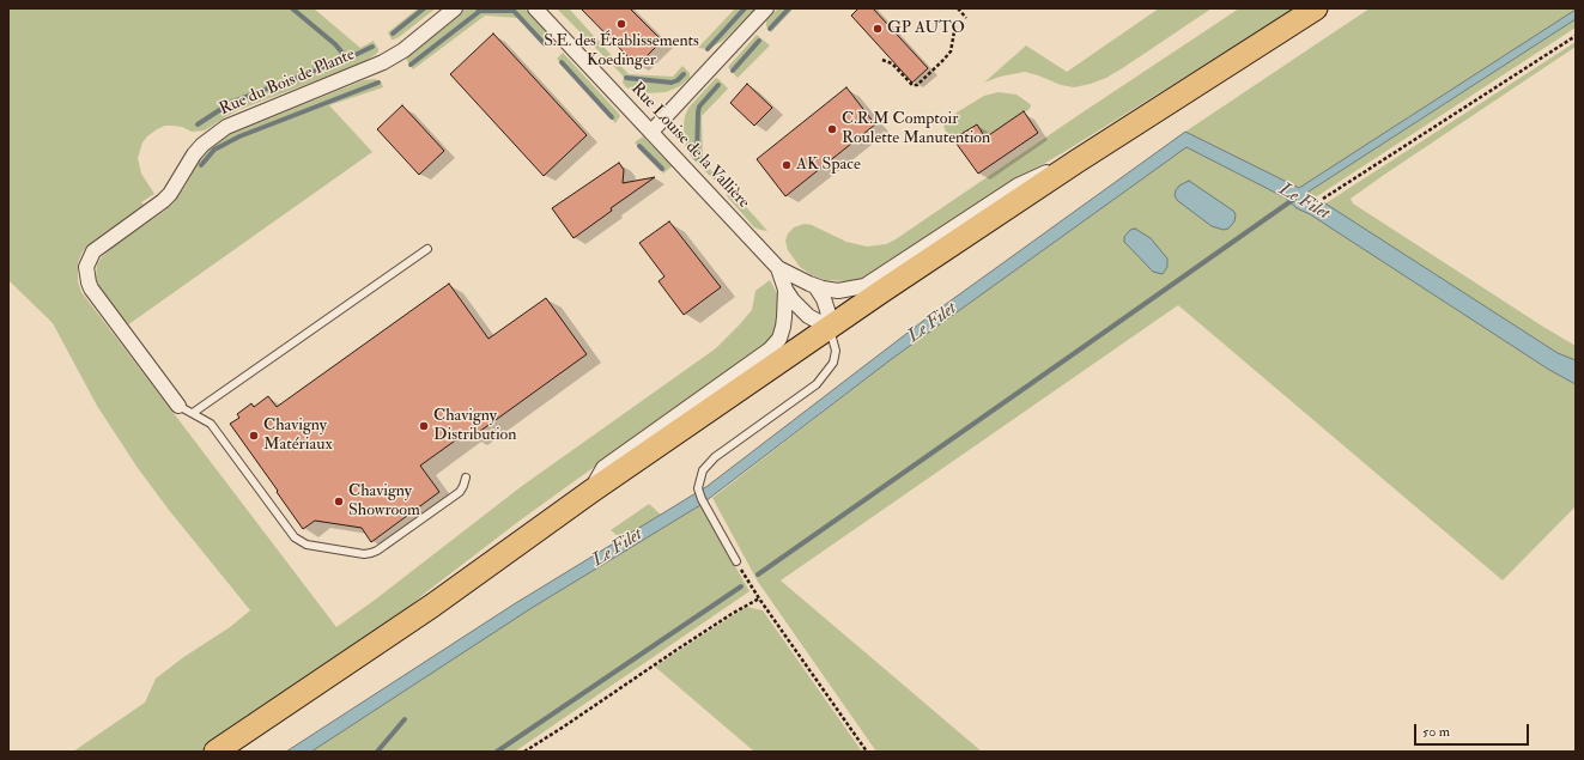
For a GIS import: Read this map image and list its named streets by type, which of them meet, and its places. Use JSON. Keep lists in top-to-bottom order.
{
  "streets": {
    "street": ["Rue du Bois de Plante", "Rue Louise de la Vallière"]
  },
  "water": ["Le Filet"],
  "places": [
    "S.E. des Établissements Koedinger",
    "GP AUTO",
    "C.R.M Comptoir Roulette Manutention",
    "AK Space",
    "Chavigny Distribution",
    "Chavigny Matériaux",
    "Chavigny Showroom"
  ],
  "scale_bar": "50 m"
}
